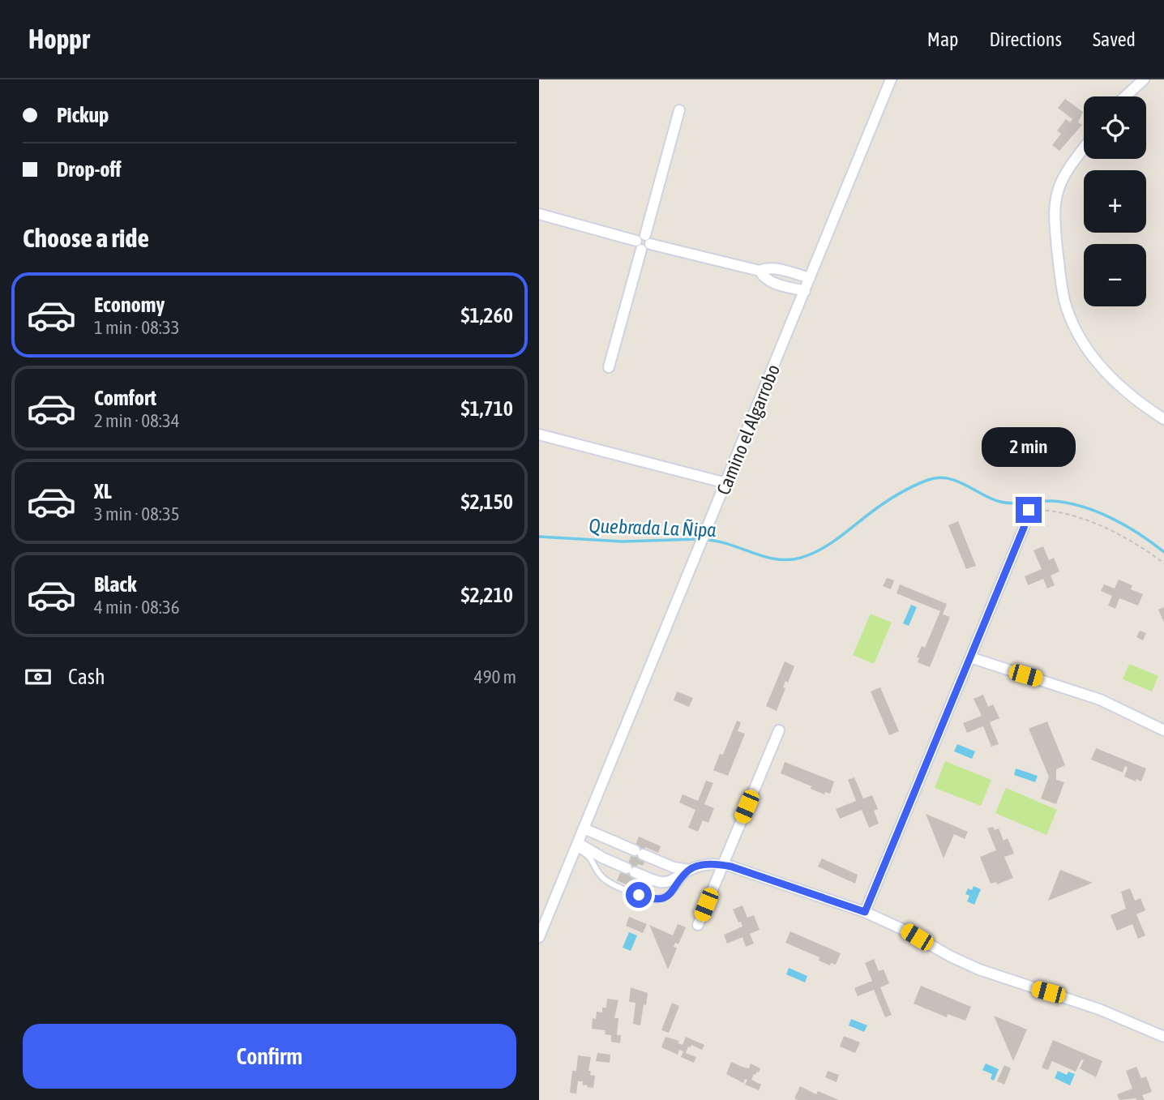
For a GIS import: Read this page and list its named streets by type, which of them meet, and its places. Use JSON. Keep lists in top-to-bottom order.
{
  "streets": {
    "street": ["Camino el Algarrobo"]
  },
  "water": ["Quebrada La Ñipa"],
  "page": {
    "header": "Hoppr",
    "nav": ["Map", "Directions", "Saved"],
    "banner": ["Pickup", "Drop-off"],
    "map_buttons": ["+", "−"],
    "heading": "Choose a ride",
    "list": [
      {
        "name": "Economy",
        "note": "1 min · 08:33",
        "value": "$1,260"
      },
      {
        "name": "Comfort",
        "note": "2 min · 08:34",
        "value": "$1,710"
      },
      {
        "name": "XL",
        "note": "3 min · 08:35",
        "value": "$2,150"
      },
      {
        "name": "Black",
        "note": "4 min · 08:36",
        "value": "$2,210"
      }
    ],
    "bubble": "2 min",
    "pay": ["Cash", "490 m"],
    "buttons": "Confirm"
  }
}
